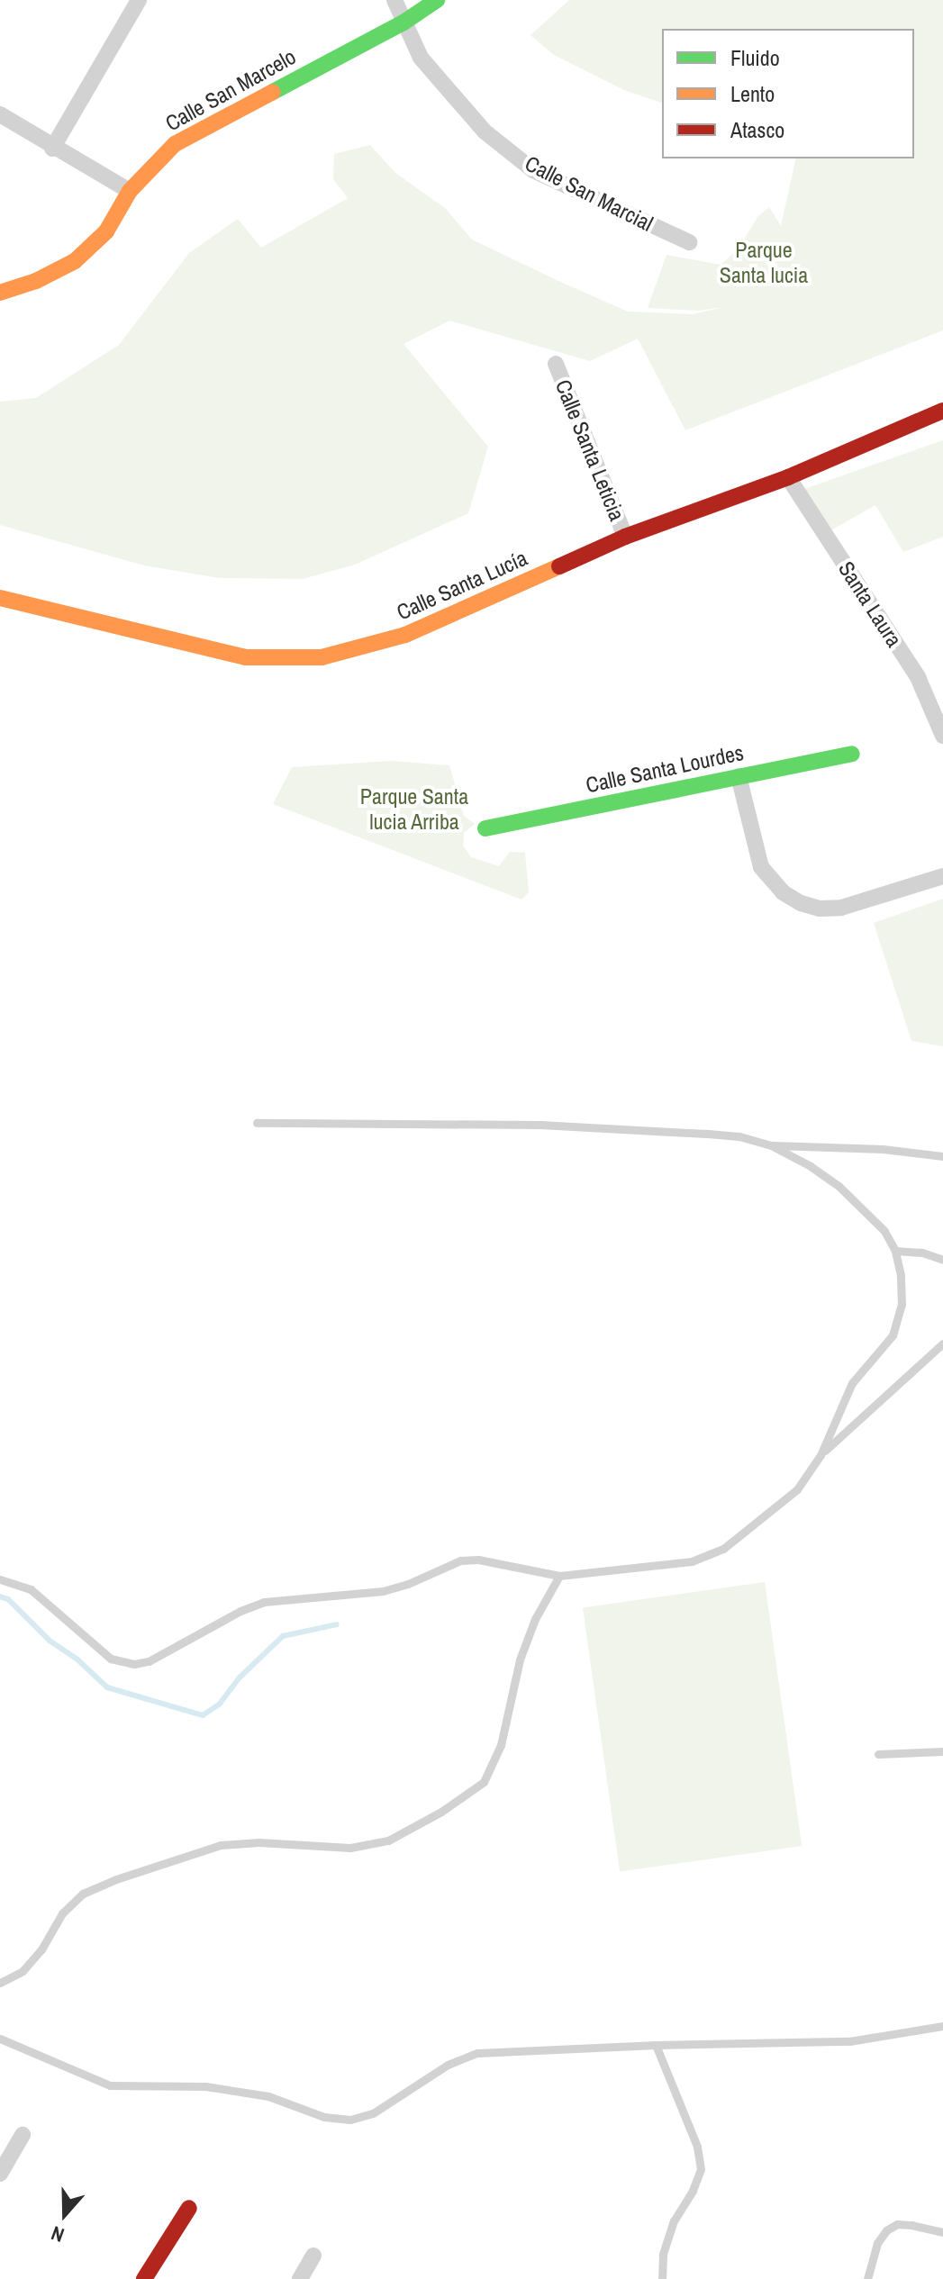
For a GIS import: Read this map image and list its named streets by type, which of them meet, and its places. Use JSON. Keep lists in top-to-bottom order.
{
  "streets": {
    "street": [
      "Calle San Marcelo",
      "Calle San Marcial",
      "Calle Santa Leticia",
      "Calle Santa Lucía",
      "Santa Laura",
      "Calle Santa Lourdes"
    ]
  },
  "crossings": [
    ["Calle San Marcelo", "Calle San Marcial"],
    ["Calle Santa Leticia", "Calle Santa Lucía"],
    ["Calle Santa Lucía", "Santa Laura"]
  ],
  "parks": ["Parque Santa lucia", "Parque Santa lucia Arriba"],
  "legend": ["Fluido", "Lento", "Atasco"],
  "north": "bottom"
}
